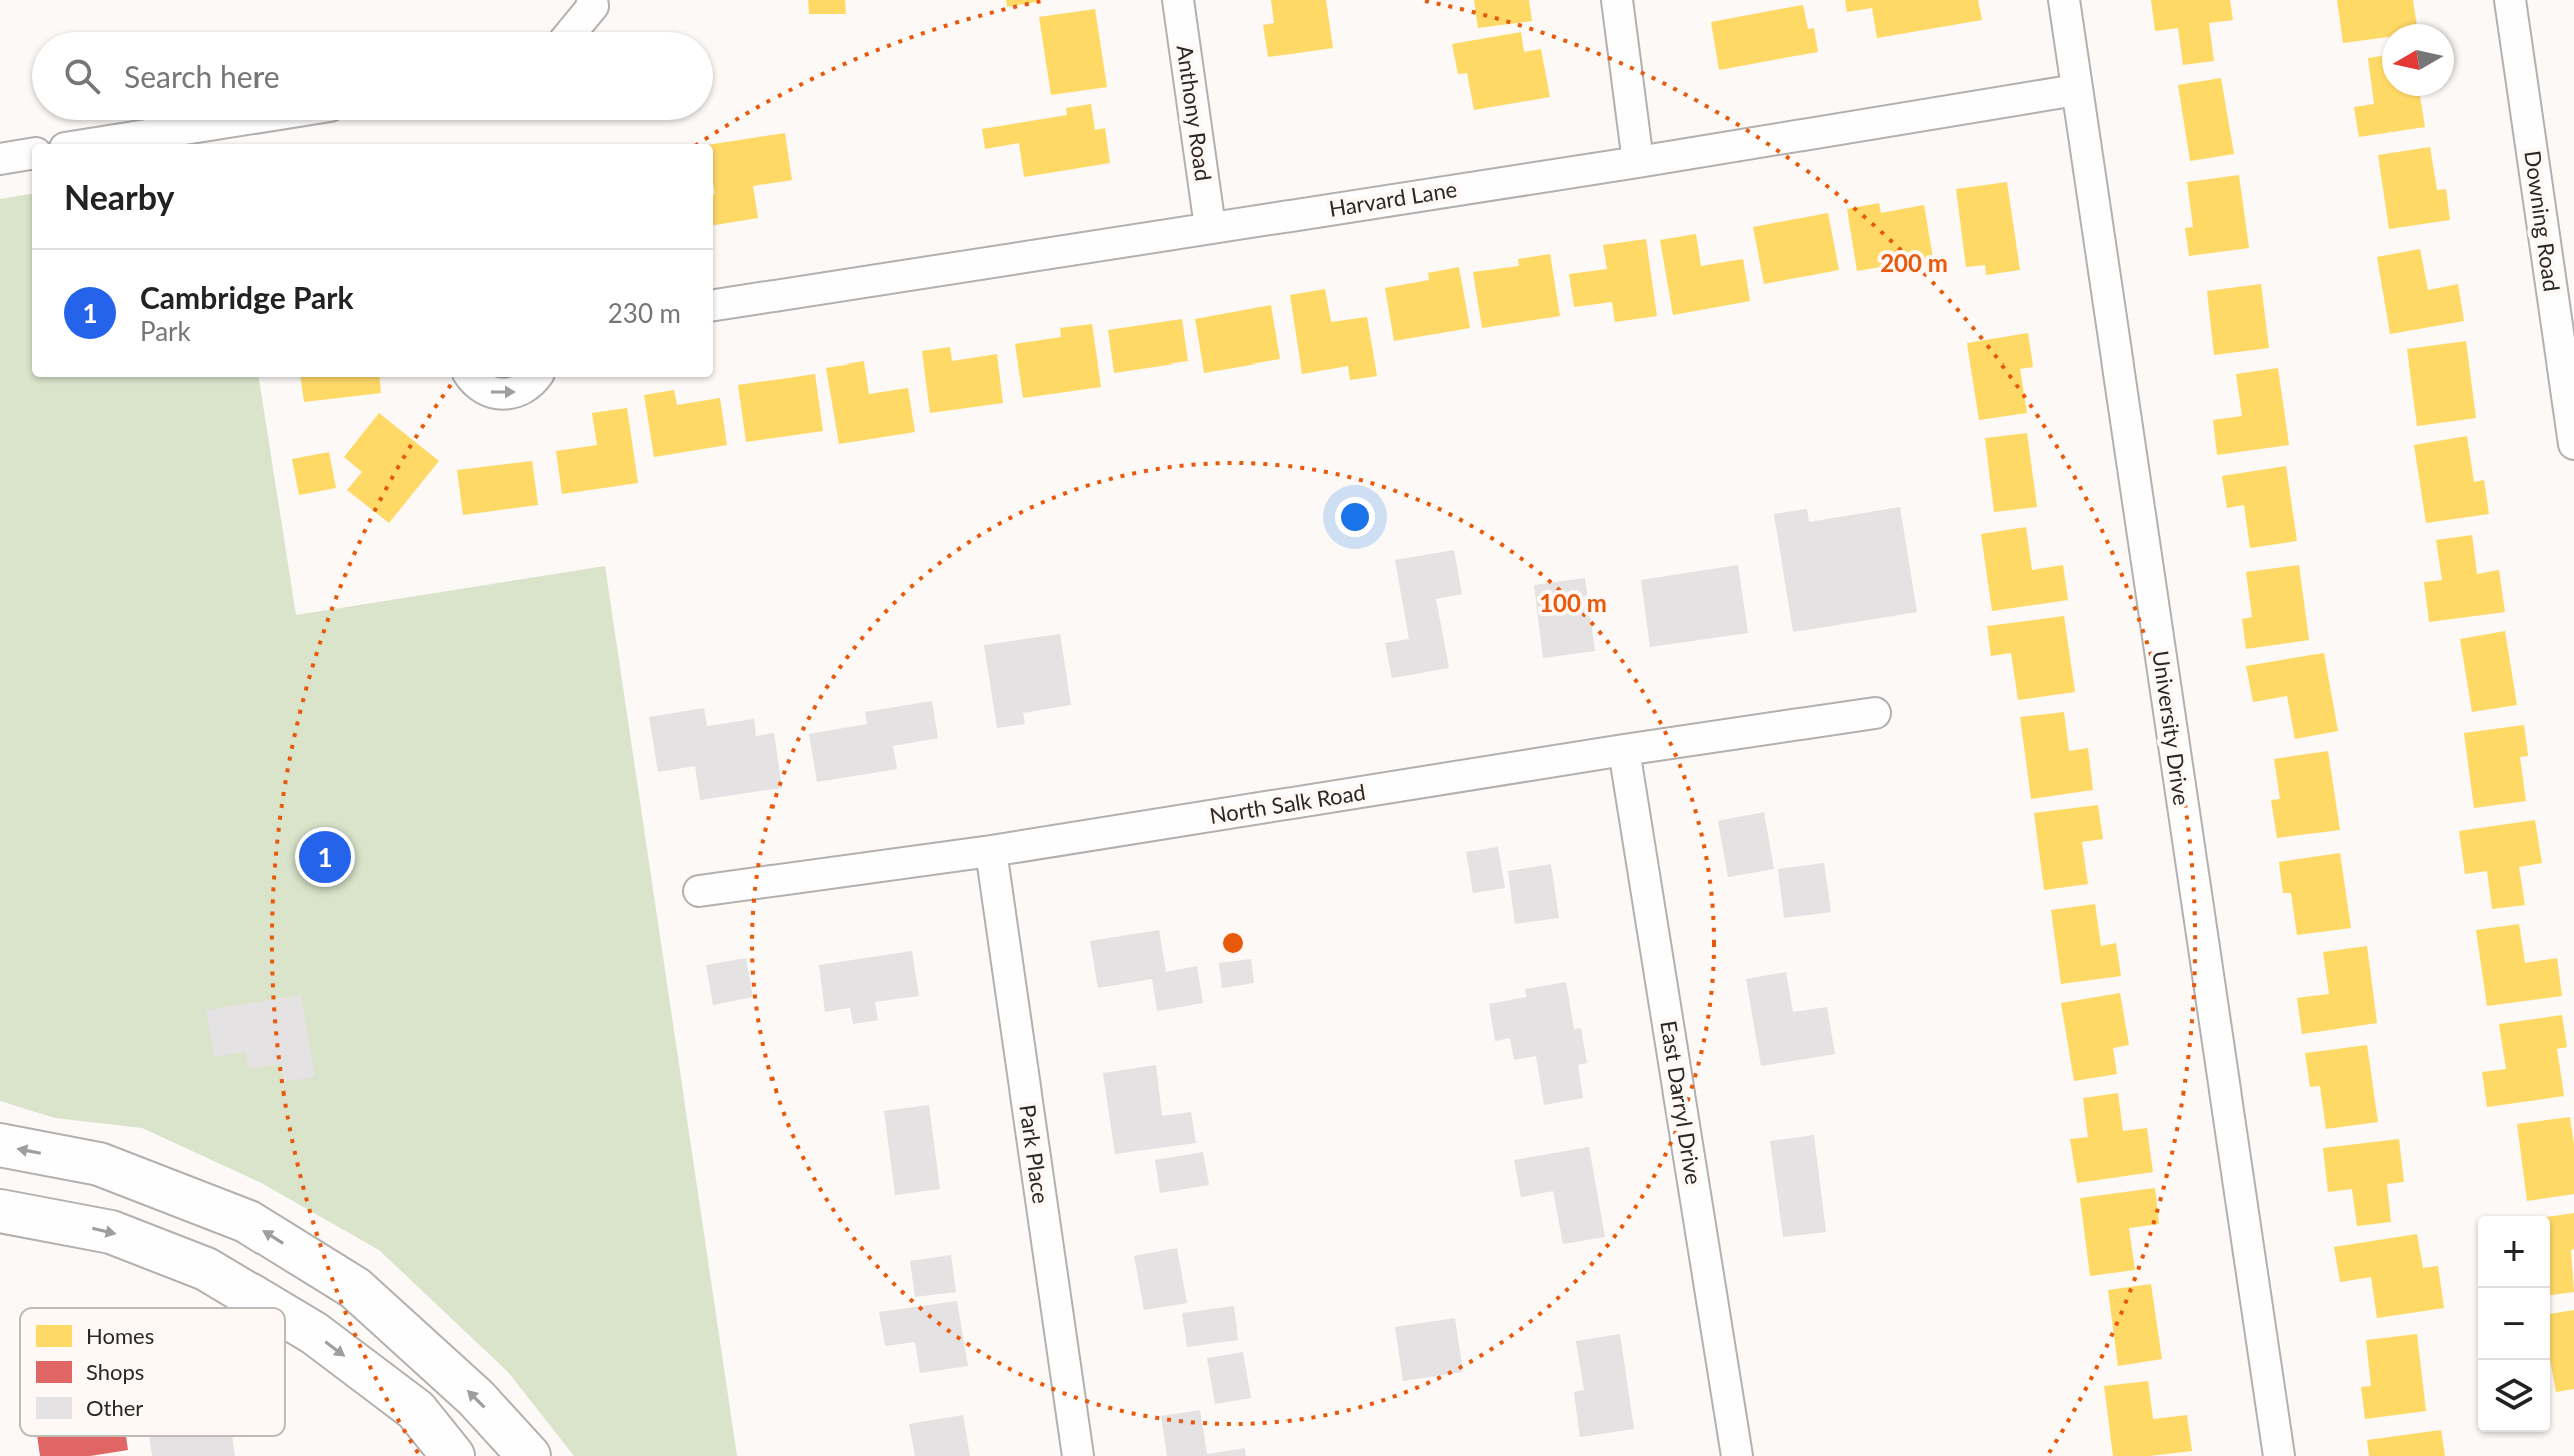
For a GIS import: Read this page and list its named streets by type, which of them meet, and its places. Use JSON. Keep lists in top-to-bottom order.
{
  "streets": {
    "street": [
      "Anthony Road",
      "Harvard Lane",
      "Downing Road",
      "University Drive",
      "North Salk Road",
      "East Darryl Drive",
      "Park Place"
    ]
  },
  "crossings": [
    ["Anthony Road", "Harvard Lane"],
    ["Harvard Lane", "University Drive"],
    ["North Salk Road", "East Darryl Drive"],
    ["North Salk Road", "Park Place"]
  ],
  "legend": ["Homes", "Shops", "Other"],
  "north": "left",
  "page": {
    "search": "Search here",
    "heading": "Nearby",
    "list": [
      {
        "mark": "1",
        "name": "Cambridge Park",
        "note": "Park",
        "value": "230 m"
      }
    ],
    "pins": "1",
    "map_buttons": ["+", "−"]
  },
  "rings": ["200 m", "100 m"]
}
